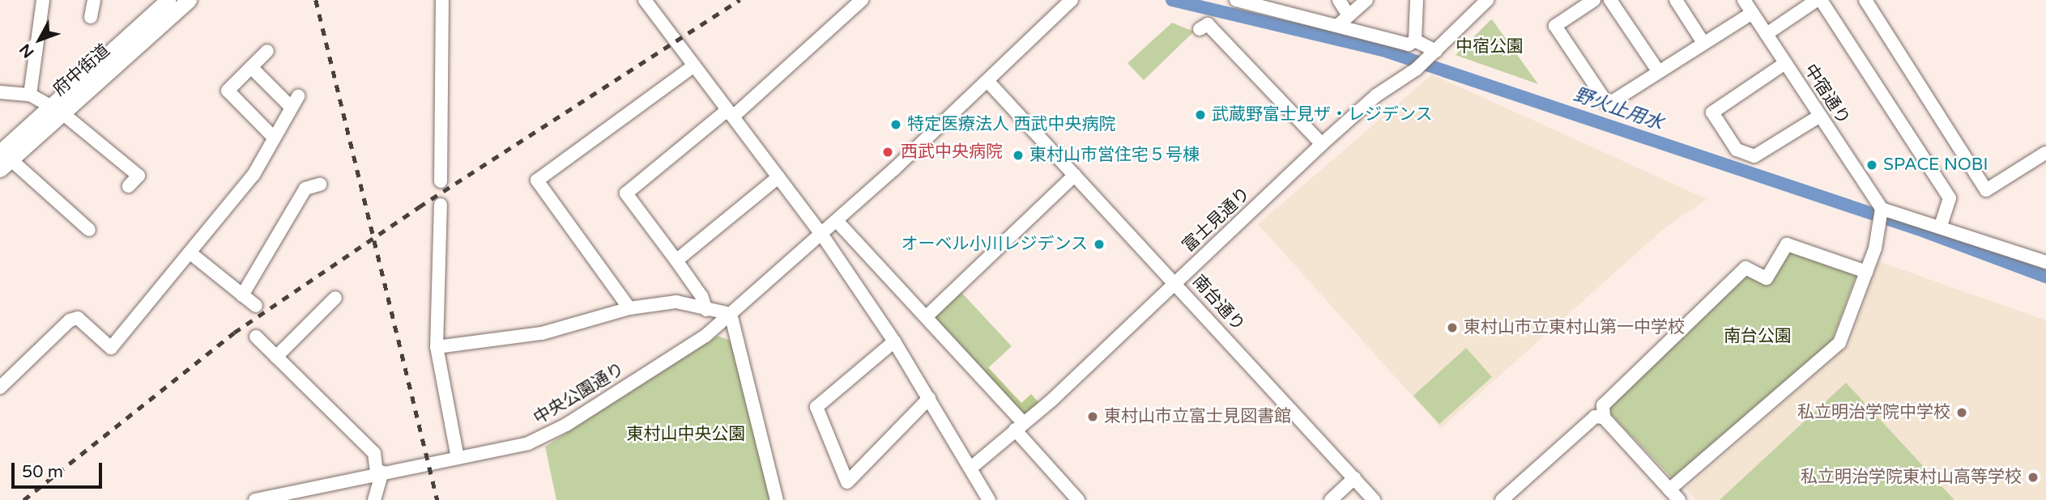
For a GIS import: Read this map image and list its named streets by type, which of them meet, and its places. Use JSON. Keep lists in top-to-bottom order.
{
  "streets": {
    "main road": ["府中街道"],
    "street": [
      "中宿通り",
      "富士見通り",
      "南台通り",
      "中央公園通り"
    ]
  },
  "crossings": [
    ["富士見通り", "南台通り"],
    ["南台通り", "中央公園通り"]
  ],
  "water": ["野火止用水"],
  "parks": ["中宿公園", "南台公園", "東村山中央公園"],
  "places": [
    "武蔵野富士見ザ・レジデンス",
    "特定医療法人 西武中央病院",
    "西武中央病院",
    "東村山市営住宅５号棟",
    "SPACE NOBI",
    "オーベル小川レジデンス",
    "東村山市立東村山第一中学校",
    "私立明治学院中学校",
    "東村山市立富士見図書館",
    "私立明治学院東村山高等学校"
  ],
  "scale_bar": "50 m",
  "north": "bottom left"
}
